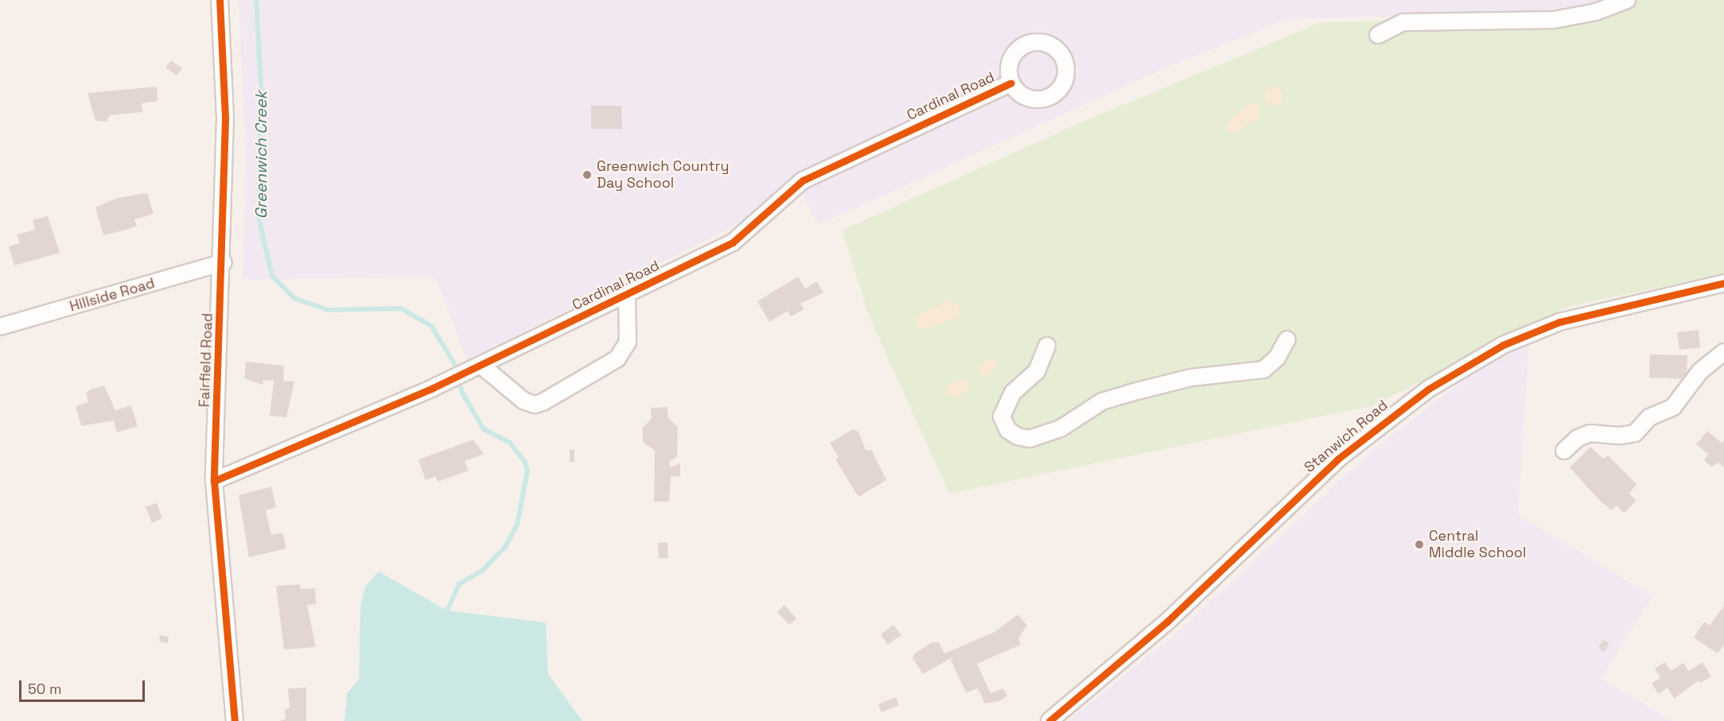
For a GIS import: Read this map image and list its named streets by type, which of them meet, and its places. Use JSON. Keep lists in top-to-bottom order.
{
  "streets": {
    "street": [
      "Cardinal Road",
      "Hillside Road",
      "Fairfield Road",
      "Stanwich Road"
    ]
  },
  "crossings": [
    ["Cardinal Road", "Fairfield Road"],
    ["Hillside Road", "Fairfield Road"]
  ],
  "water": ["Greenwich Creek"],
  "places": ["Greenwich Country Day School", "Central Middle School"],
  "scale_bar": "50 m"
}
